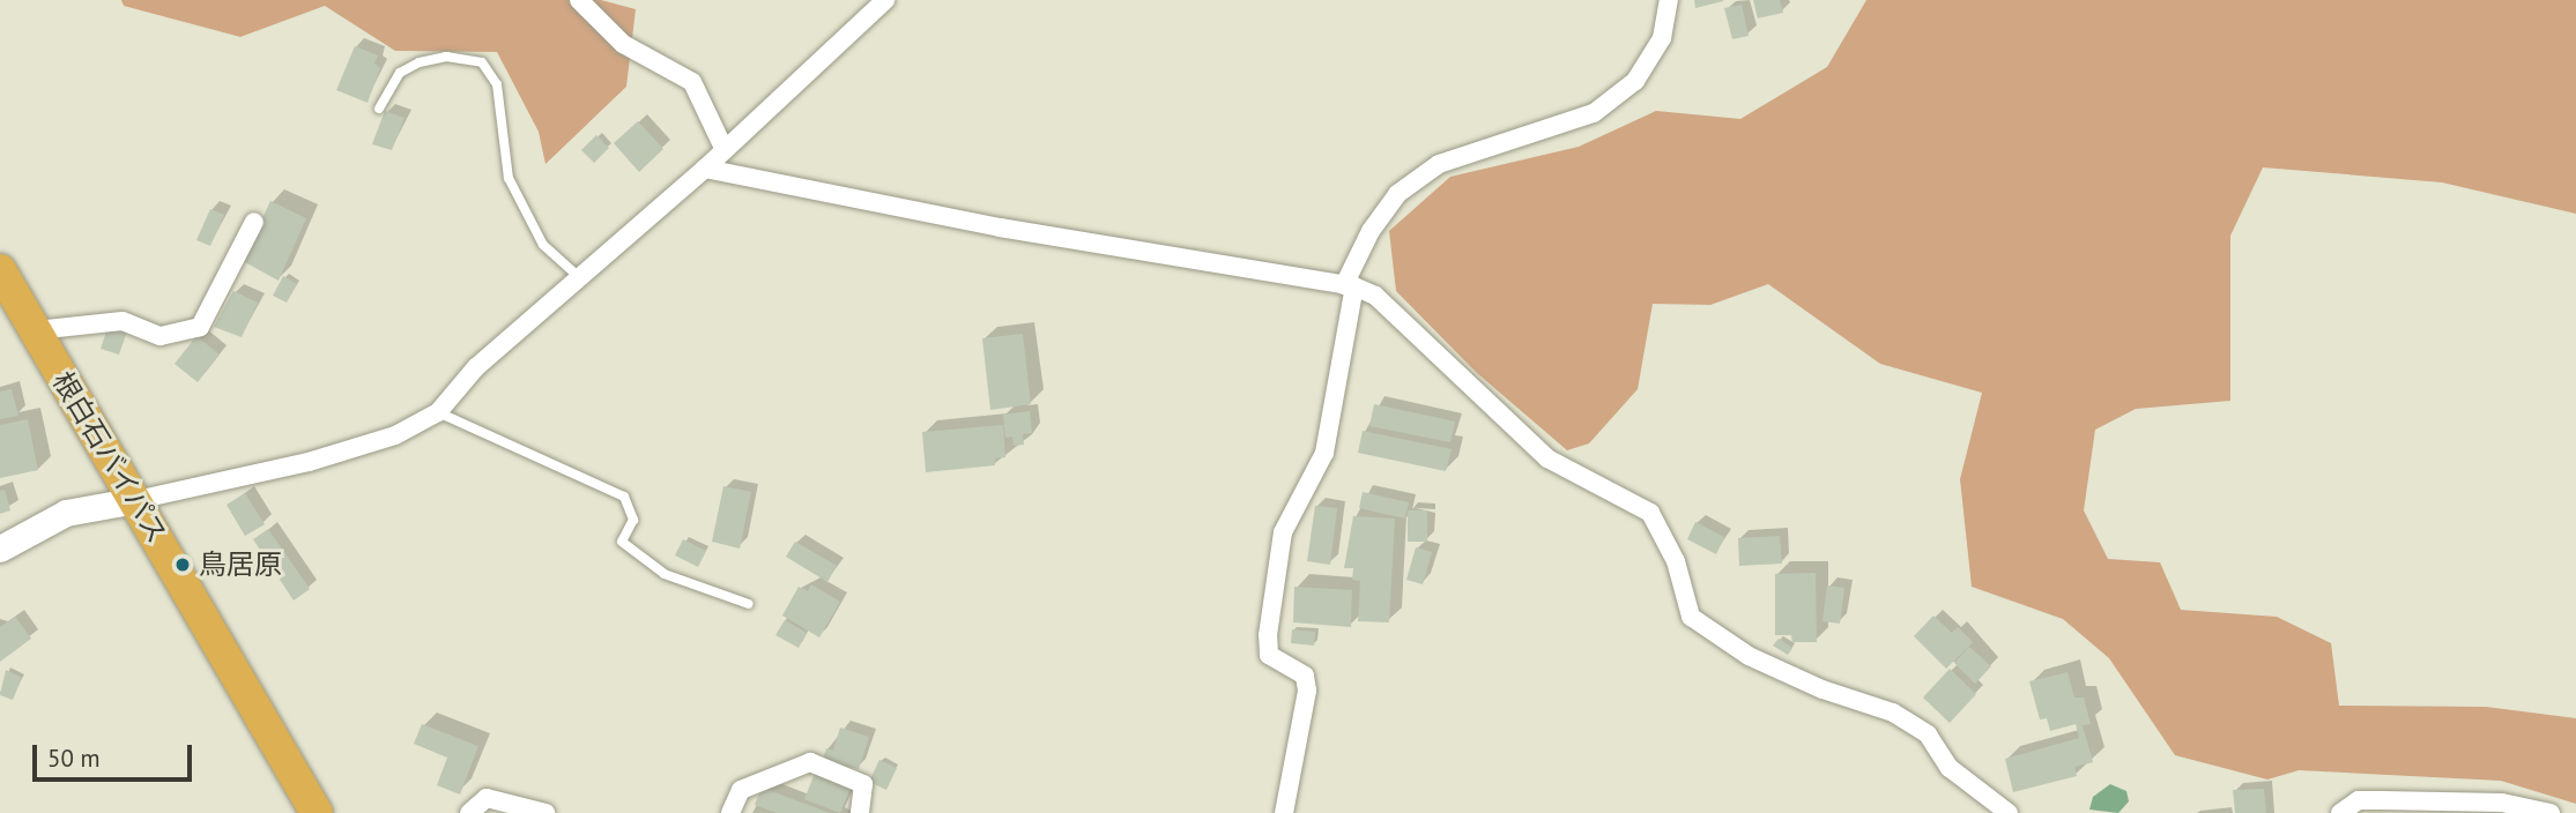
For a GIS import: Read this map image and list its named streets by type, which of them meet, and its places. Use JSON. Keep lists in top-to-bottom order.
{
  "streets": {
    "highway": ["根白石バイパス"]
  },
  "places": ["鳥居原"],
  "scale_bar": "50 m"
}
